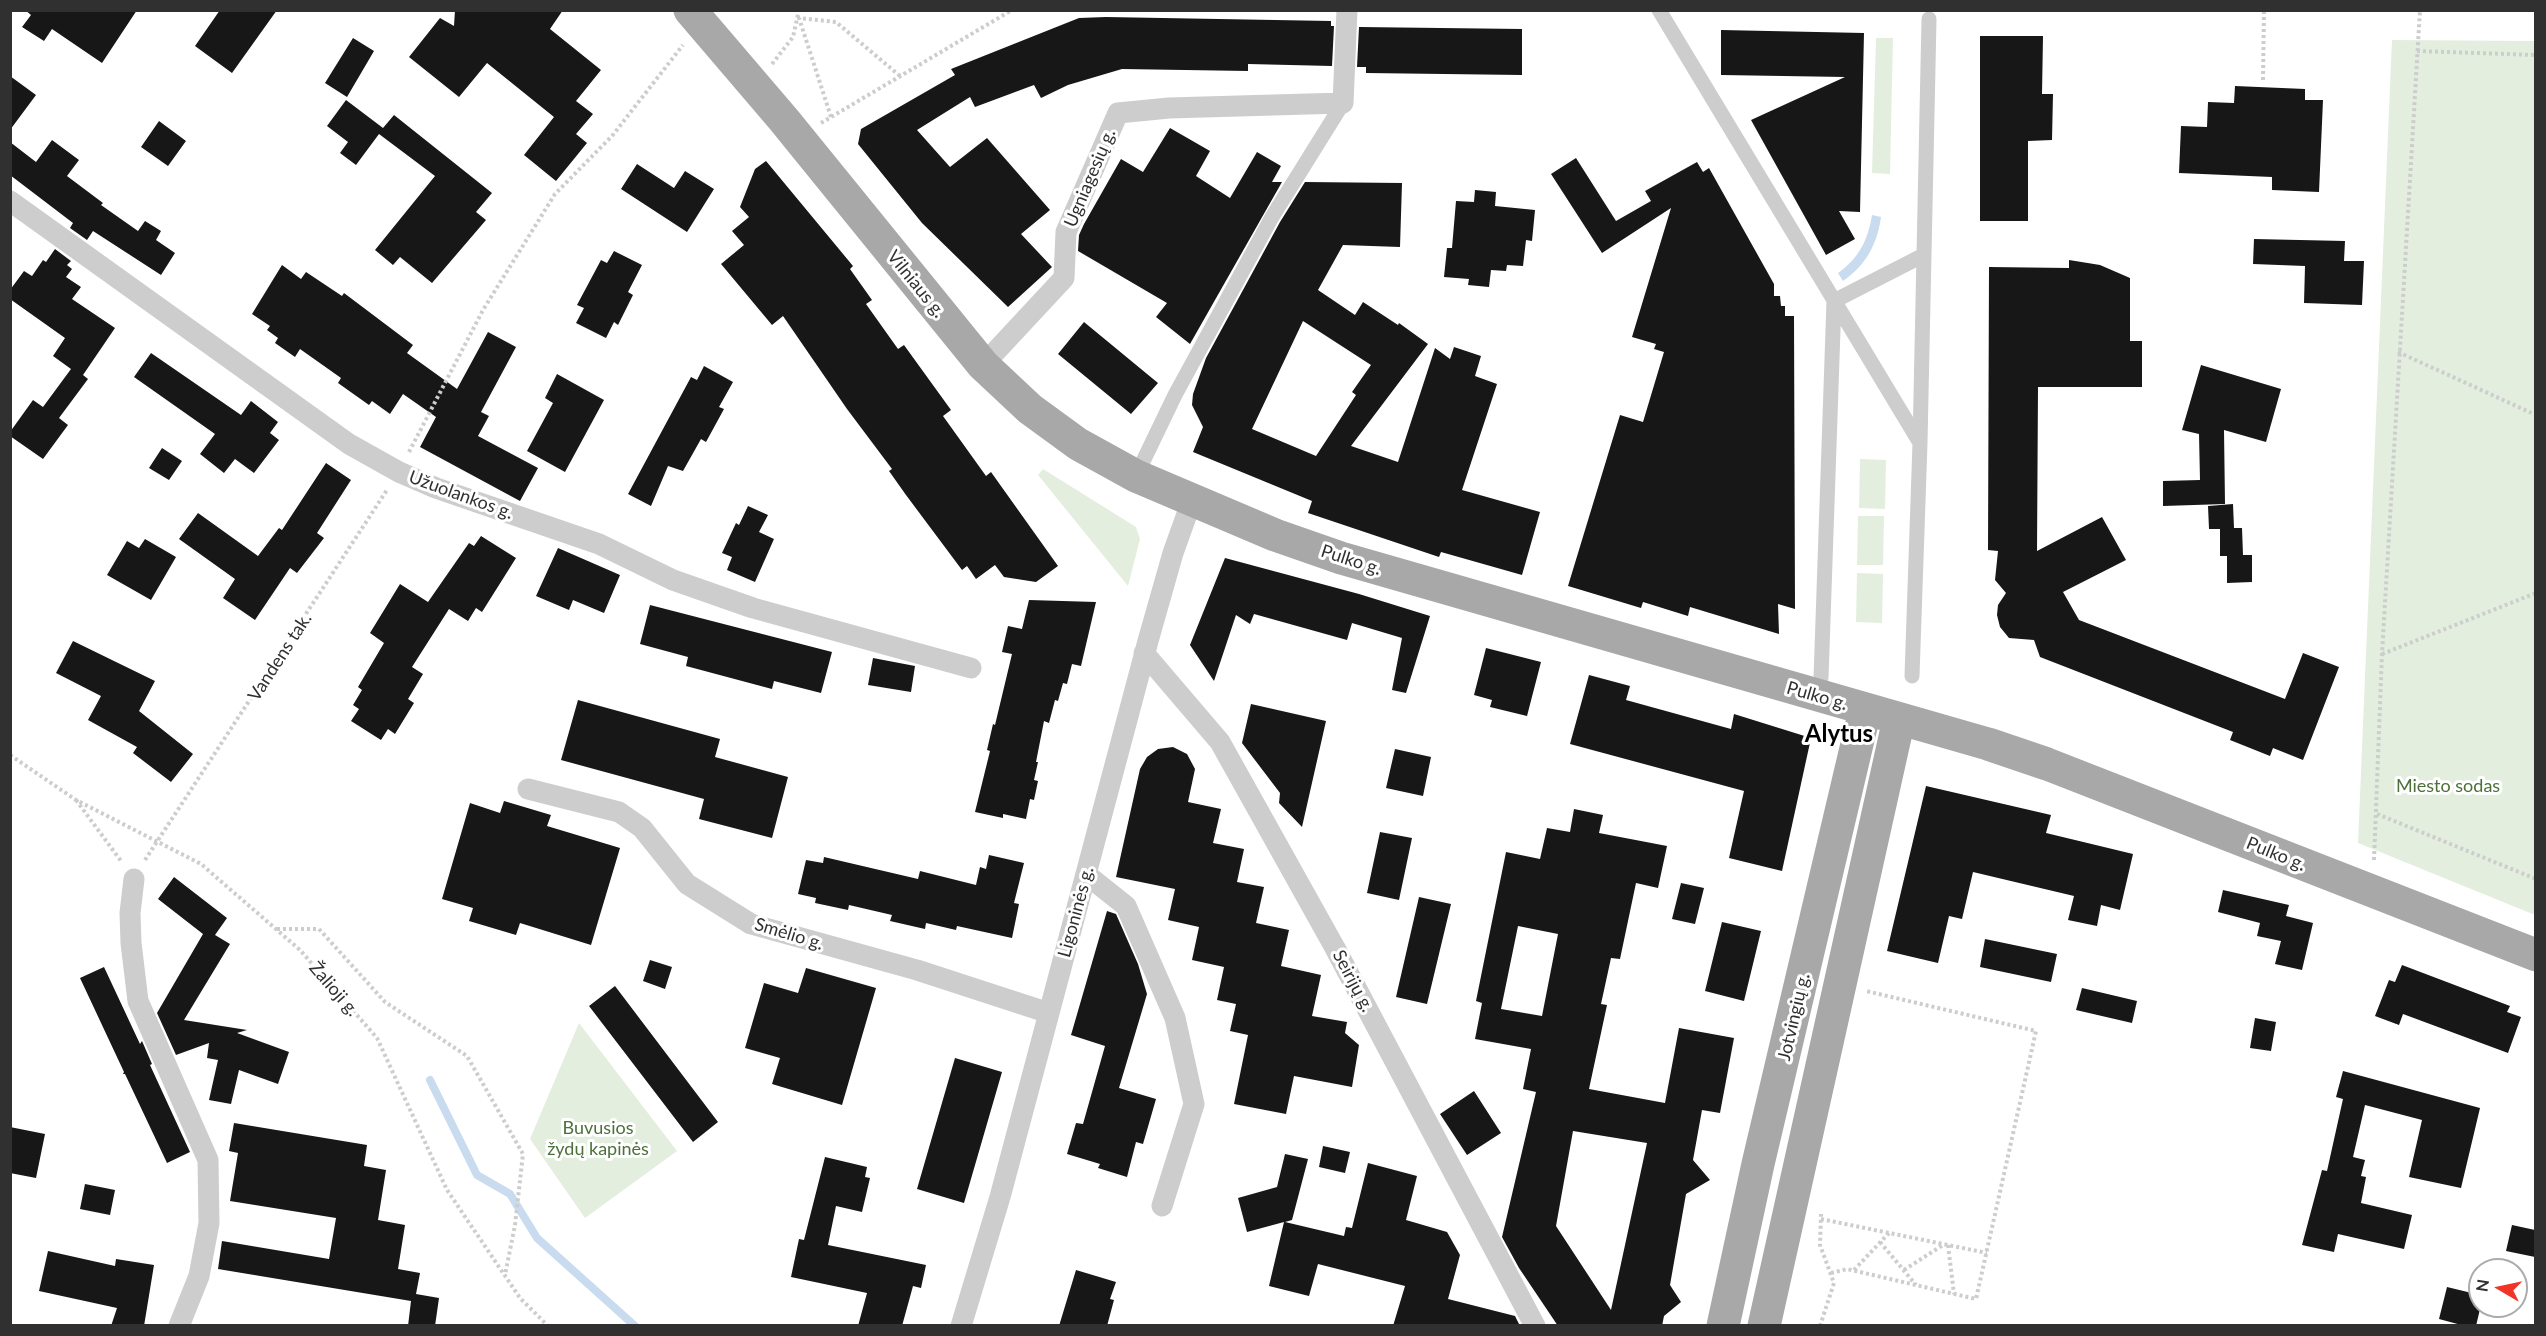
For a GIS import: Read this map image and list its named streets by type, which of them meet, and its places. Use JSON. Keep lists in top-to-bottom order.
{
  "streets": {
    "main road": ["Vilniaus g.", "Pulko g.", "Jotvingių g."],
    "street": [
      "Ugniagesių g.",
      "Užuolankos g.",
      "Ligoninės g.",
      "Smėlio g.",
      "Seirijų g."
    ],
    "path": ["Vandens tak.", "Žalioji g."]
  },
  "crossings": [
    ["Ugniagesių g.", "Vilniaus g."],
    ["Vilniaus g.", "Pulko g."],
    ["Vilniaus g.", "Vandens tak."],
    ["Vilniaus g.", "Ligoninės g."],
    ["Užuolankos g.", "Vandens tak."],
    ["Pulko g.", "Ligoninės g."],
    ["Pulko g.", "Jotvingių g."],
    ["Vandens tak.", "Žalioji g."],
    ["Ligoninės g.", "Smėlio g."],
    ["Ligoninės g.", "Seirijų g."]
  ],
  "districts": ["Alytus"],
  "parks": ["Miesto sodas", "Buvusios žydų kapinės"],
  "north": "left"
}
